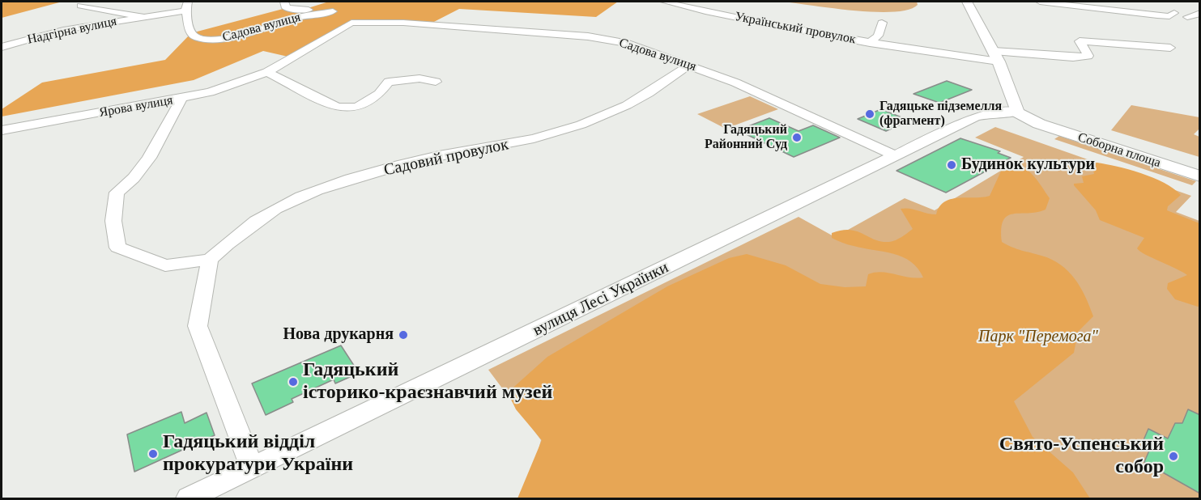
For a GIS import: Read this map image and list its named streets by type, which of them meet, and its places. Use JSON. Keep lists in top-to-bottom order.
{
  "streets": {
    "street": [
      "Садова вулиця",
      "Український провулок",
      "Надгірна вулиця",
      "Ярова вулиця",
      "Соборна площа",
      "Садовий провулок",
      "вулиця Лесі Українки"
    ]
  },
  "crossings": [
    ["Садова вулиця", "Надгірна вулиця"],
    ["Садова вулиця", "Ярова вулиця"],
    ["Садова вулиця", "Садовий провулок"],
    ["Садова вулиця", "вулиця Лесі Українки"],
    ["Соборна площа", "вулиця Лесі Українки"]
  ],
  "parks": ["Парк \"Перемога\""],
  "places": [
    "Гадяцьке підземелля (фрагмент)",
    "Гадяцький Районний Суд",
    "Будинок культури",
    "Нова друкарня",
    "Гадяцький історико-краєзнавчий музей",
    "Гадяцький відділ прокуратури України",
    "Свято-Успенський собор"
  ]
}
